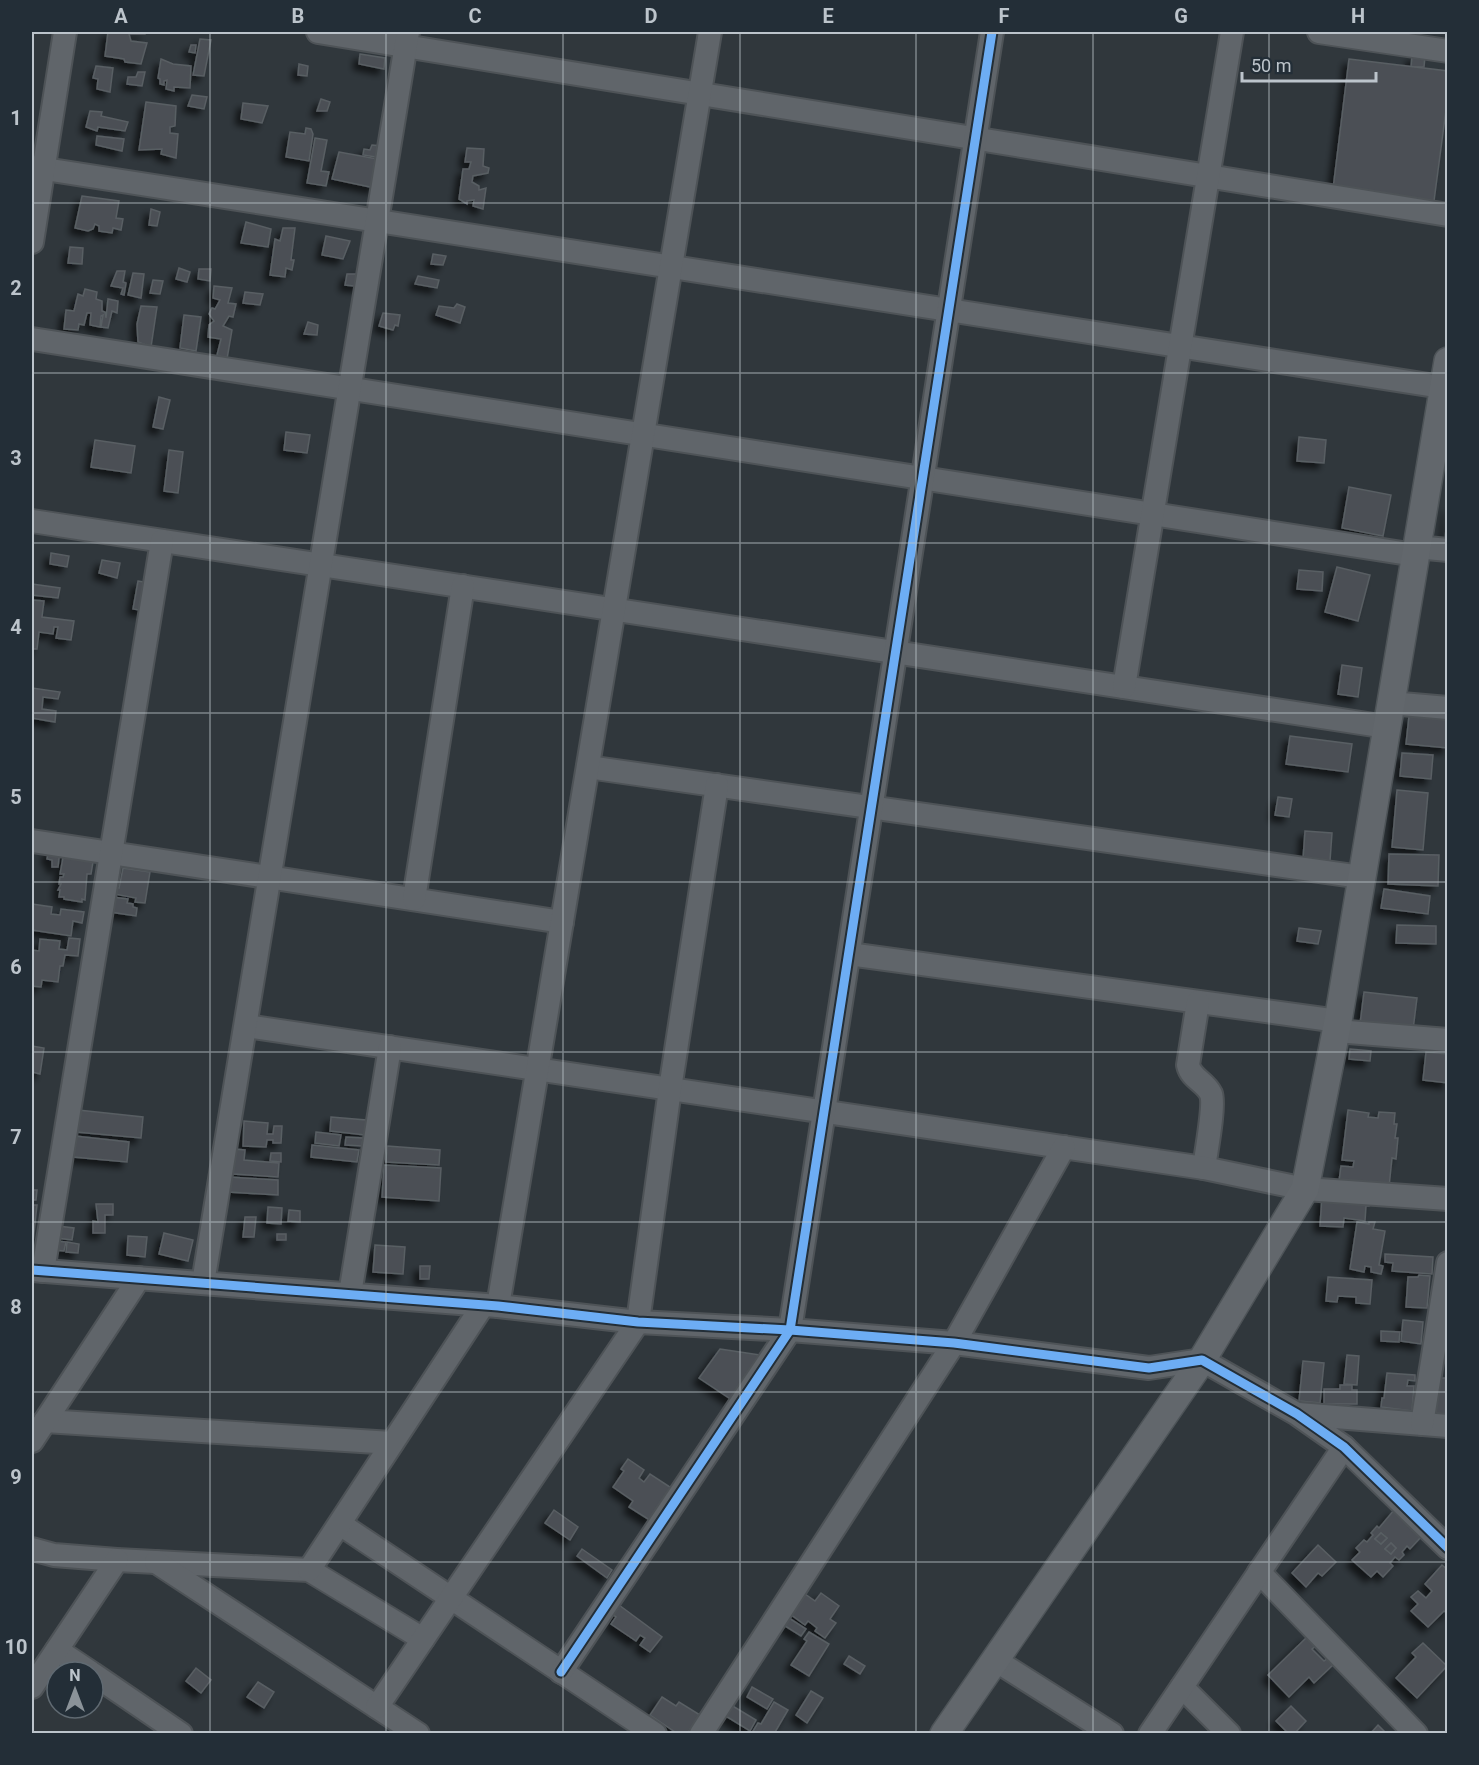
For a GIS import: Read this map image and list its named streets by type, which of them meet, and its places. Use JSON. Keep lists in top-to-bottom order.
{
  "scale_bar": "50 m",
  "north": "top",
  "grid": {
    "columns": [
      "A",
      "B",
      "C",
      "D",
      "E",
      "F",
      "G",
      "H"
    ],
    "rows": [
      "1",
      "2",
      "3",
      "4",
      "5",
      "6",
      "7",
      "8",
      "9",
      "10"
    ]
  }
}
